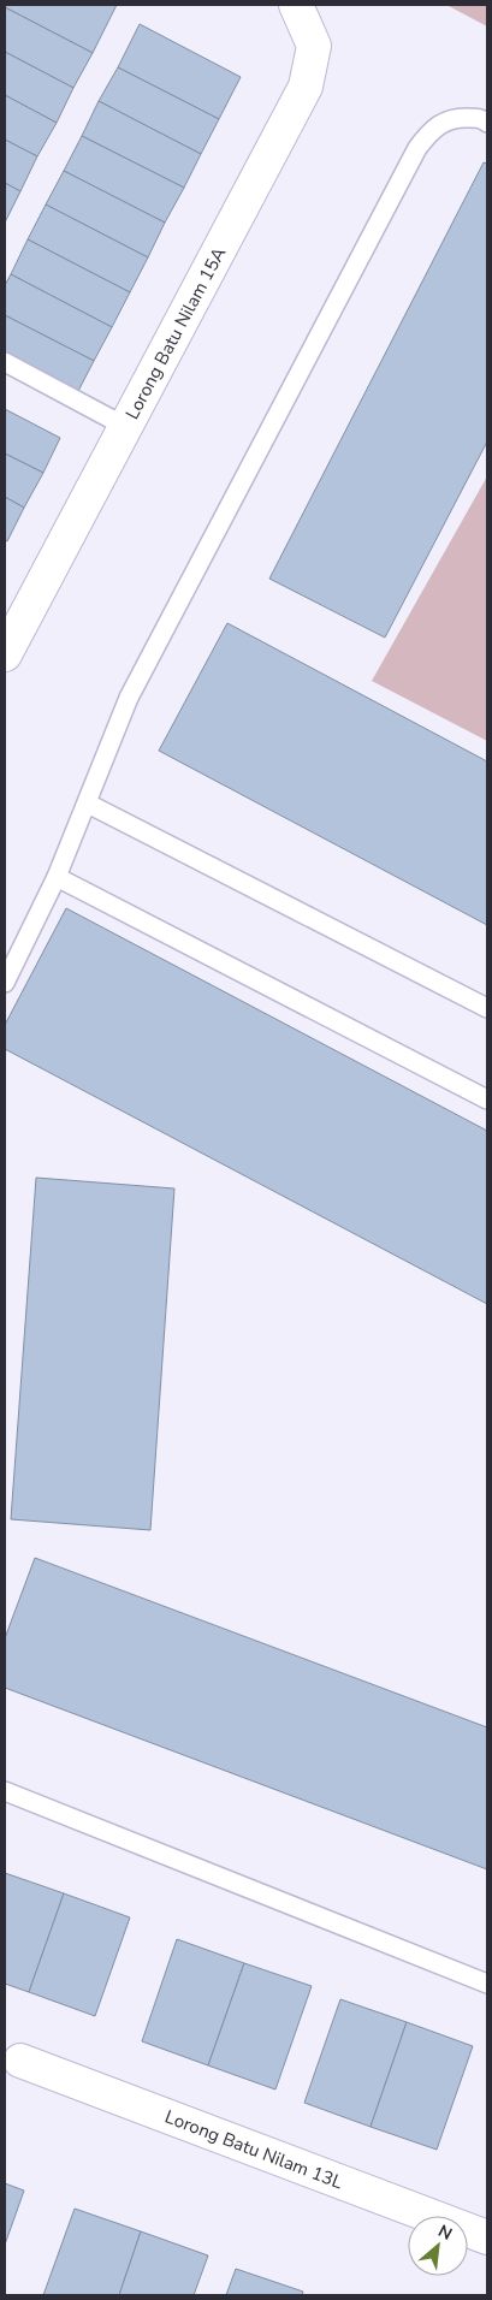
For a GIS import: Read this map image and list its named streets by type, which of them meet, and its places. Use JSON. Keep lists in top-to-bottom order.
{
  "streets": {
    "street": ["Lorong Batu Nilam 15A", "Lorong Batu Nilam 13L"]
  },
  "north": "top right"
}
